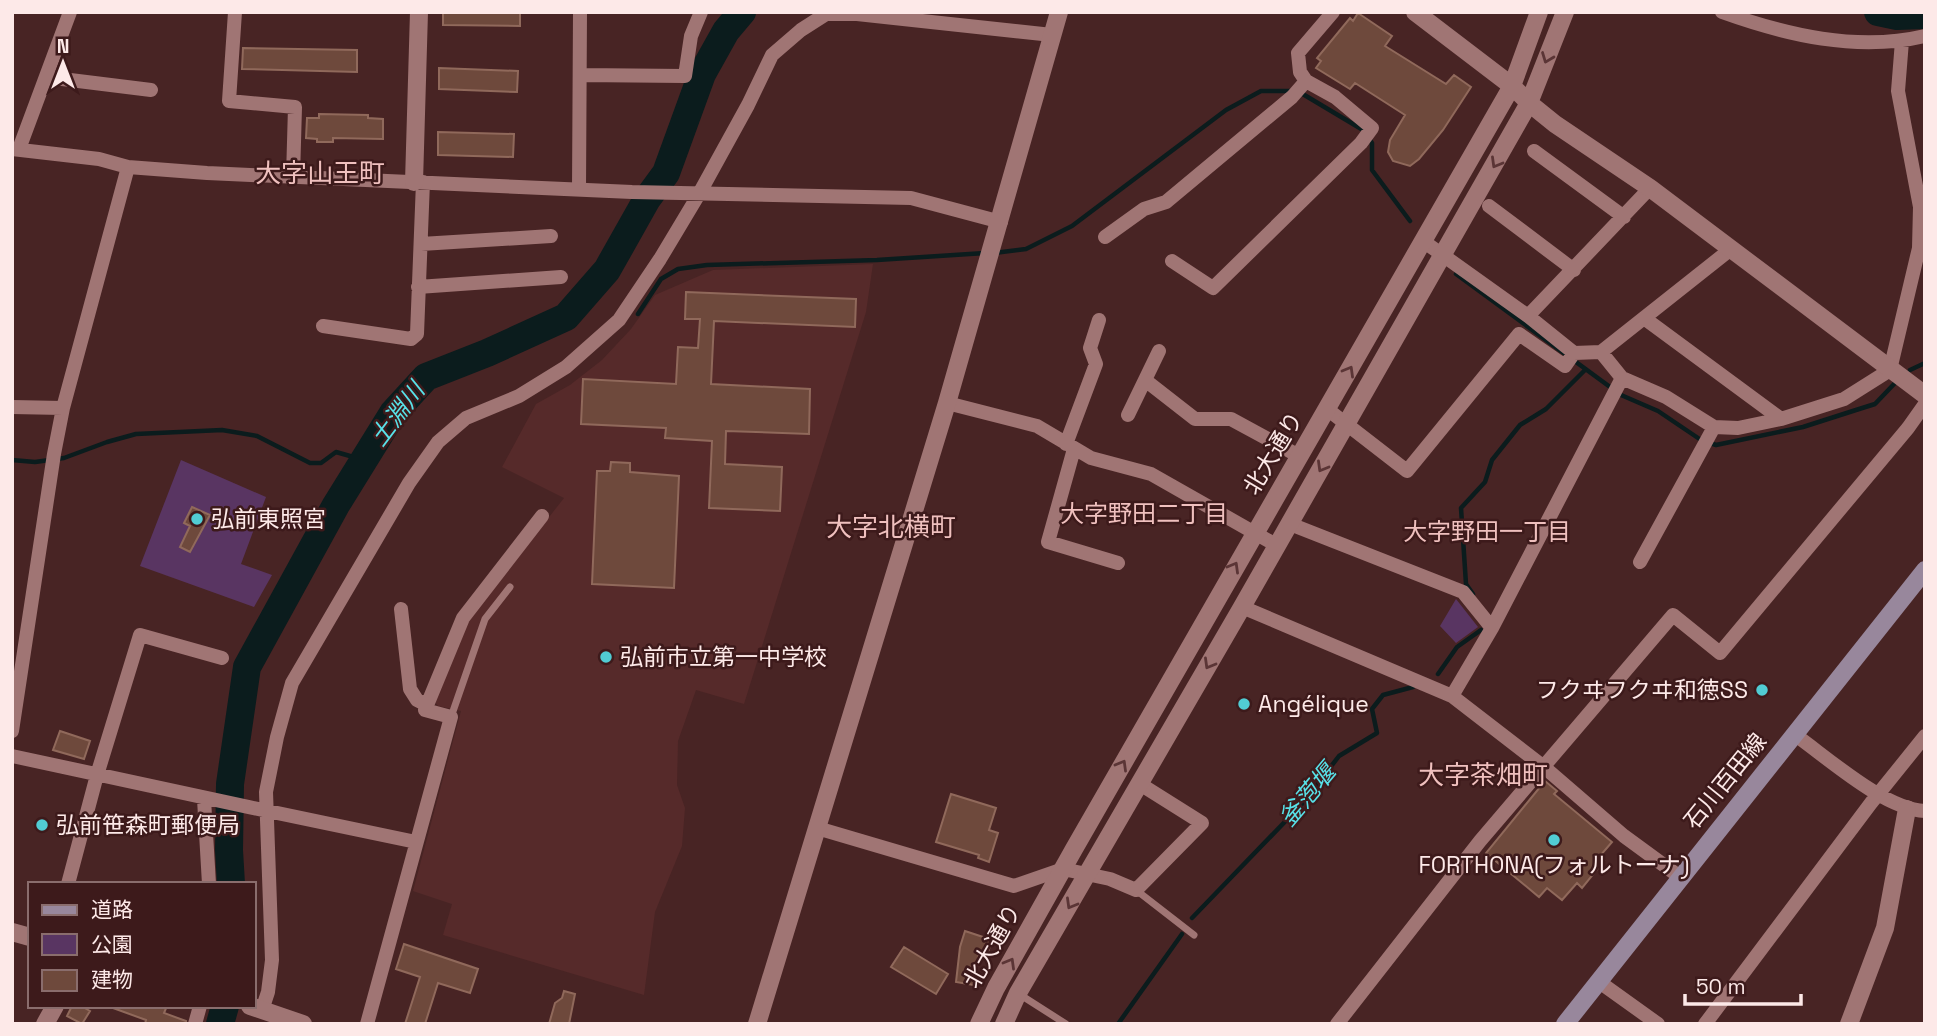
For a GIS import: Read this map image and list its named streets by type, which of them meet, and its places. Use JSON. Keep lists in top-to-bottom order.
{
  "streets": {
    "main road": ["石川百田線"],
    "street": ["北大通り"]
  },
  "districts": [
    "大字山王町",
    "大字野田二丁目",
    "大字北横町",
    "大字野田一丁目",
    "大字茶畑町"
  ],
  "water": ["土淵川", "釜萢堰"],
  "places": [
    "弘前東照宮",
    "弘前市立第一中学校",
    "フクヰフクヰ和徳SS",
    "Angélique",
    "弘前笹森町郵便局",
    "FORTHONA(フォルトーナ)"
  ],
  "legend": ["道路", "公園", "建物"],
  "scale_bar": "50 m",
  "north": "top"
}
